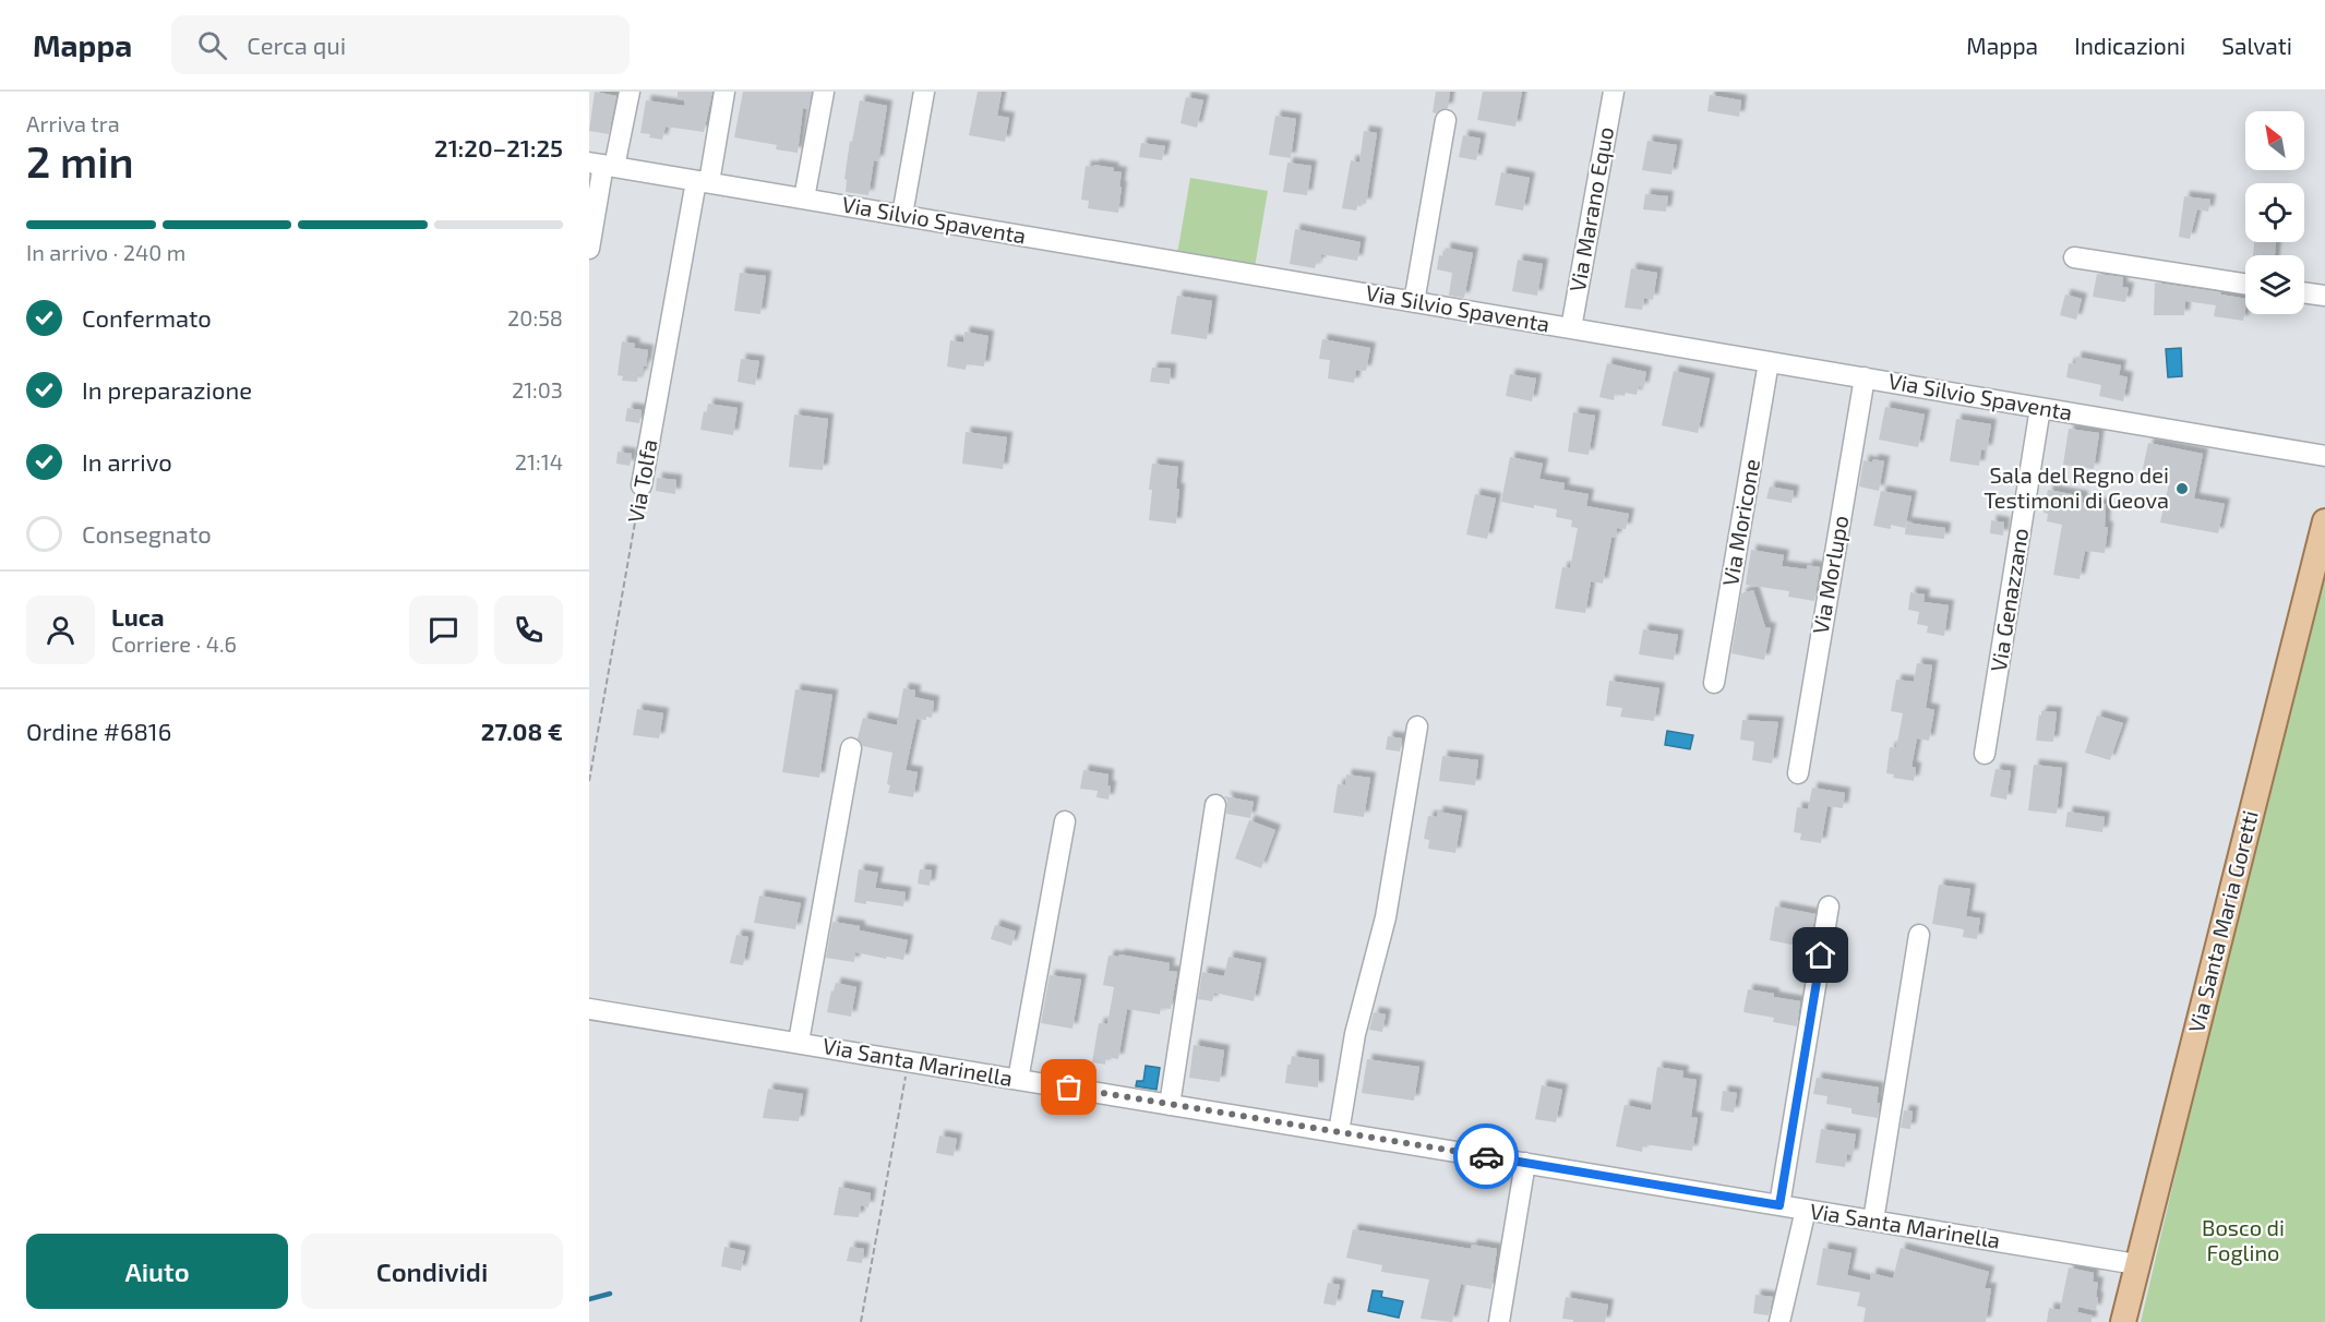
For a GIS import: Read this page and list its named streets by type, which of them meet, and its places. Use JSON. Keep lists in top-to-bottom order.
{
  "streets": {
    "main road": ["Via Santa Maria Goretti"],
    "street": [
      "Via Marano Equo",
      "Via Silvio Spaventa",
      "Via Tolfa",
      "Via Moricone",
      "Via Morlupo",
      "Via Genazzano",
      "Via Santa Marinella"
    ]
  },
  "crossings": [
    ["Via Marano Equo", "Via Silvio Spaventa"],
    ["Via Silvio Spaventa", "Via Tolfa"],
    ["Via Silvio Spaventa", "Via Moricone"],
    ["Via Silvio Spaventa", "Via Morlupo"],
    ["Via Silvio Spaventa", "Via Genazzano"],
    ["Via Santa Maria Goretti", "Via Santa Marinella"]
  ],
  "parks": ["Bosco di Foglino"],
  "places": ["Sala del Regno dei Testimoni di Geova"],
  "north": "top left",
  "page": {
    "header": "Mappa",
    "search": "Cerca qui",
    "nav": ["Mappa", "Indicazioni", "Salvati"],
    "heading": ["2 min", "Arriva tra", "21:20–21:25"],
    "panel": [
      "Luca",
      "Corriere · 4.6",
      "Ordine #6816",
      "27.08 €"
    ],
    "bar": "In arrivo · 240 m",
    "list": [
      ["Confermato", "20:58"],
      ["In preparazione", "21:03"],
      ["In arrivo", "21:14"],
      "Consegnato"
    ],
    "buttons": ["Aiuto", "Condividi"]
  }
}
